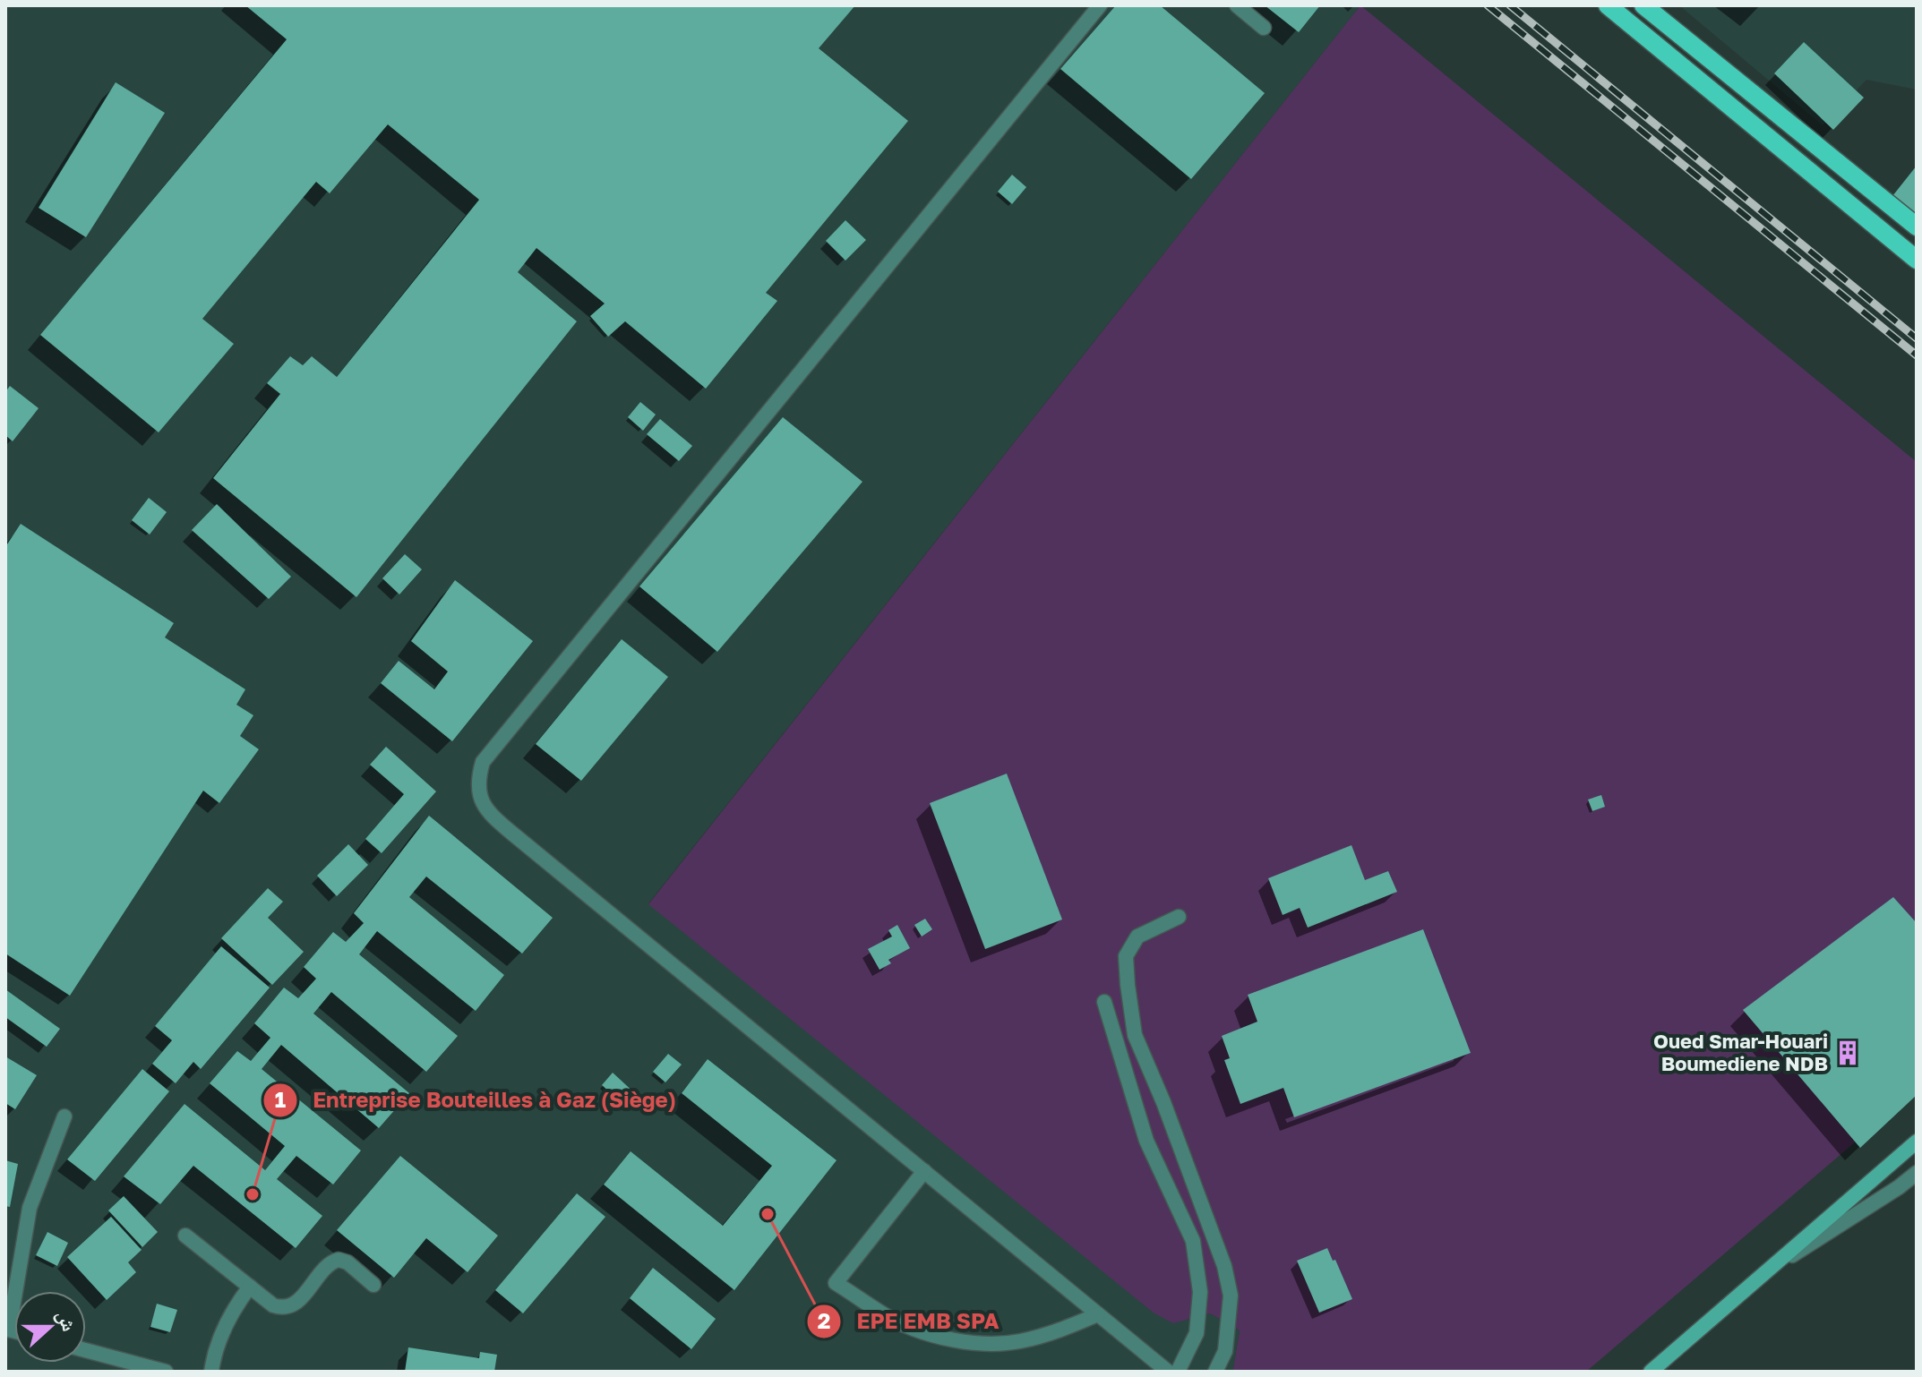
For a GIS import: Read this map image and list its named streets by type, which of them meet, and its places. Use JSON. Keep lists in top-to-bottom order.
{
  "places": {
    "building": ["Oued Smar-Houari Boumediene NDB"],
    "other": ["Entreprise Bouteilles à Gaz (Siège)", "EPE EMB SPA"]
  },
  "north": "right"
}
